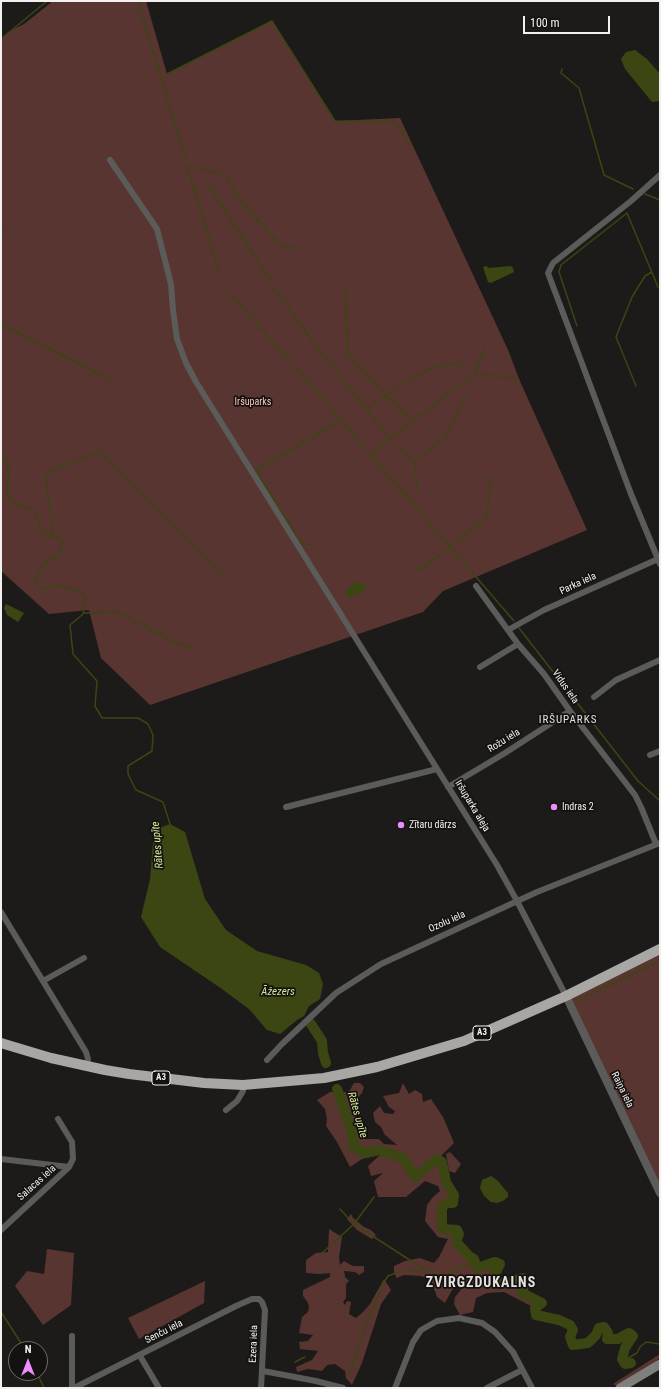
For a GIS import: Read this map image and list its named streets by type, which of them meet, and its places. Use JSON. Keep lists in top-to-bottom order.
{
  "streets": {
    "highway": ["A3"],
    "street": [
      "Parka iela",
      "Vidus iela",
      "Rožu iela",
      "Iršuparka aleja",
      "Ozolu iela",
      "Raiņa iela",
      "Salacas iela",
      "Senču iela",
      "Ezera iela"
    ]
  },
  "crossings": [
    ["Parka iela", "Vidus iela"],
    ["Vidus iela", "Rožu iela"],
    ["Vidus iela", "Ozolu iela"],
    ["Rožu iela", "Iršuparka aleja"],
    ["Iršuparka aleja", "Ozolu iela"],
    ["Iršuparka aleja", "A3"],
    ["Iršuparka aleja", "Raiņa iela"],
    ["A3", "Raiņa iela"],
    ["Senču iela", "Ezera iela"]
  ],
  "districts": ["IRŠUPARKS", "ZVIRGZDUKALNS"],
  "water": ["Rātes upīte", "Āžezers"],
  "parks": ["Iršuparks"],
  "places": ["Indras 2", "Zītaru dārzs"],
  "scale_bar": "100 m",
  "north": "top"
}
